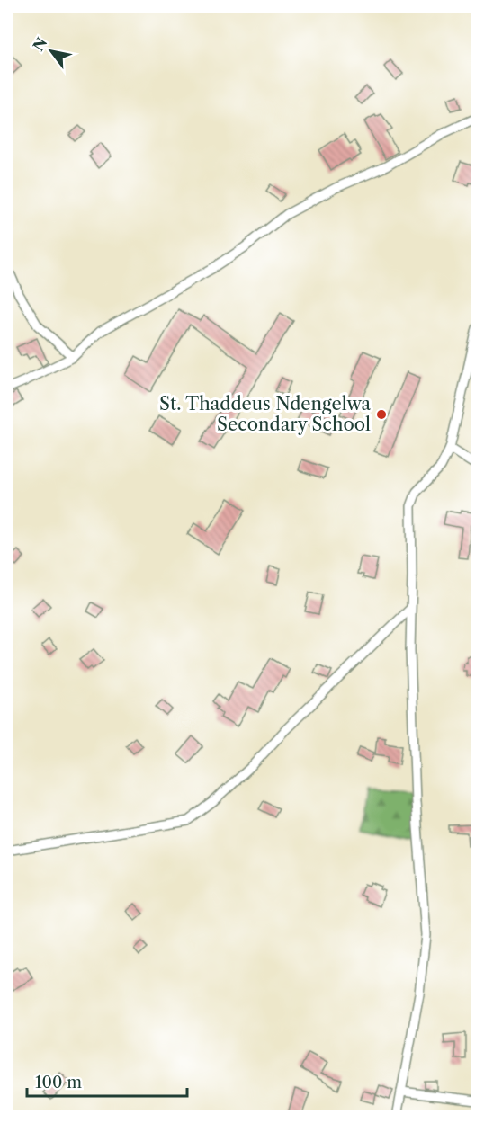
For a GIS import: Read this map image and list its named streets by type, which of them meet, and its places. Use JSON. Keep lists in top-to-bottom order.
{
  "places": ["St. Thaddeus Ndengelwa Secondary School"],
  "scale_bar": "100 m",
  "north": "top left"
}
